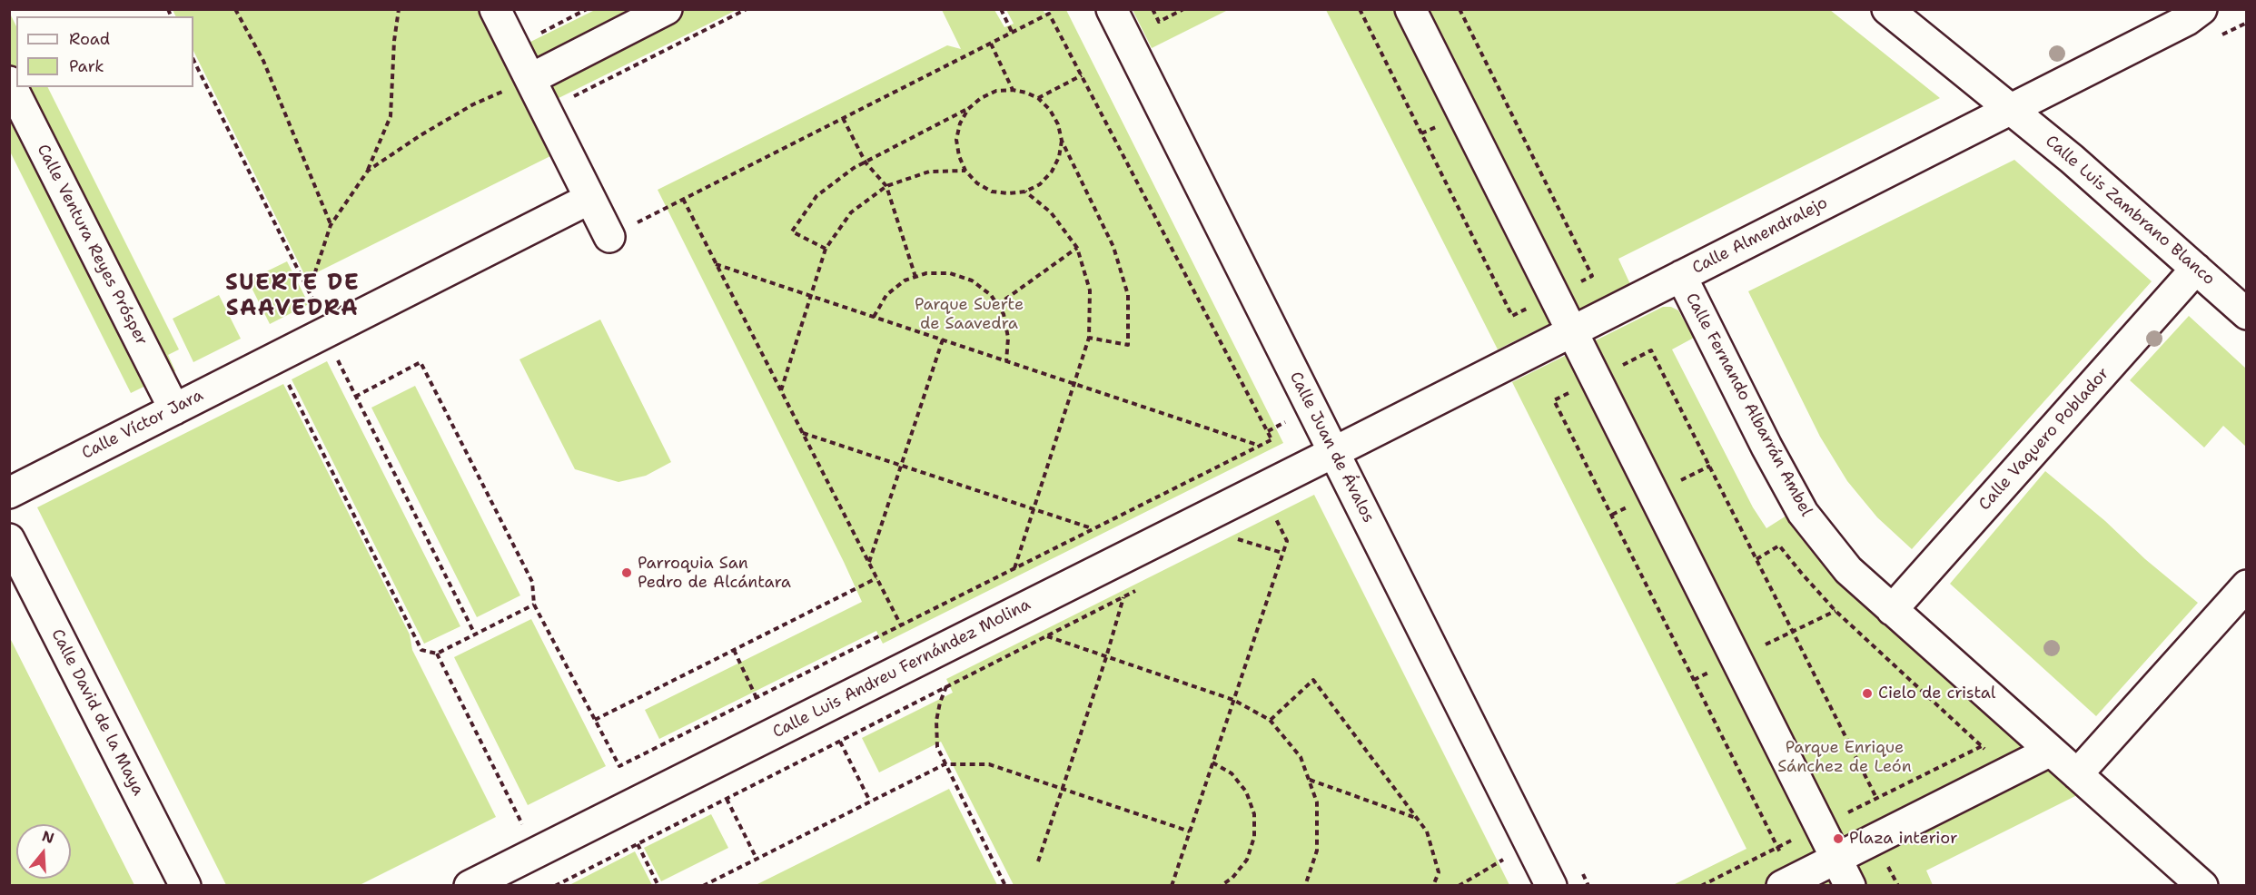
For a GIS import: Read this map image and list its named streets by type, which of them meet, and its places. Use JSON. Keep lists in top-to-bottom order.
{
  "streets": {
    "street": [
      "Calle Luis Zambrano Blanco",
      "Calle Almendralejo",
      "Calle Ventura Reyes Prósper",
      "Calle Fernando Albarrán Ambel",
      "Calle Víctor Jara",
      "Calle Vaquero Poblador",
      "Calle Juan de Ávalos",
      "Calle Luis Andreu Fernández Molina",
      "Calle David de la Maya"
    ]
  },
  "crossings": [
    ["Calle Luis Zambrano Blanco", "Calle Almendralejo"],
    ["Calle Luis Zambrano Blanco", "Calle Vaquero Poblador"],
    ["Calle Almendralejo", "Calle Fernando Albarrán Ambel"],
    ["Calle Almendralejo", "Calle Juan de Ávalos"],
    ["Calle Almendralejo", "Calle Luis Andreu Fernández Molina"],
    ["Calle Ventura Reyes Prósper", "Calle Víctor Jara"],
    ["Calle Fernando Albarrán Ambel", "Calle Vaquero Poblador"],
    ["Calle Juan de Ávalos", "Calle Luis Andreu Fernández Molina"]
  ],
  "districts": ["SUERTE DE SAAVEDRA"],
  "parks": ["Parque Suerte de Saavedra", "Parque Enrique Sánchez de León"],
  "places": ["Parroquia San Pedro de Alcántara", "Cielo de cristal", "Plaza interior"],
  "legend": ["Road", "Park"],
  "north": "top"
}
